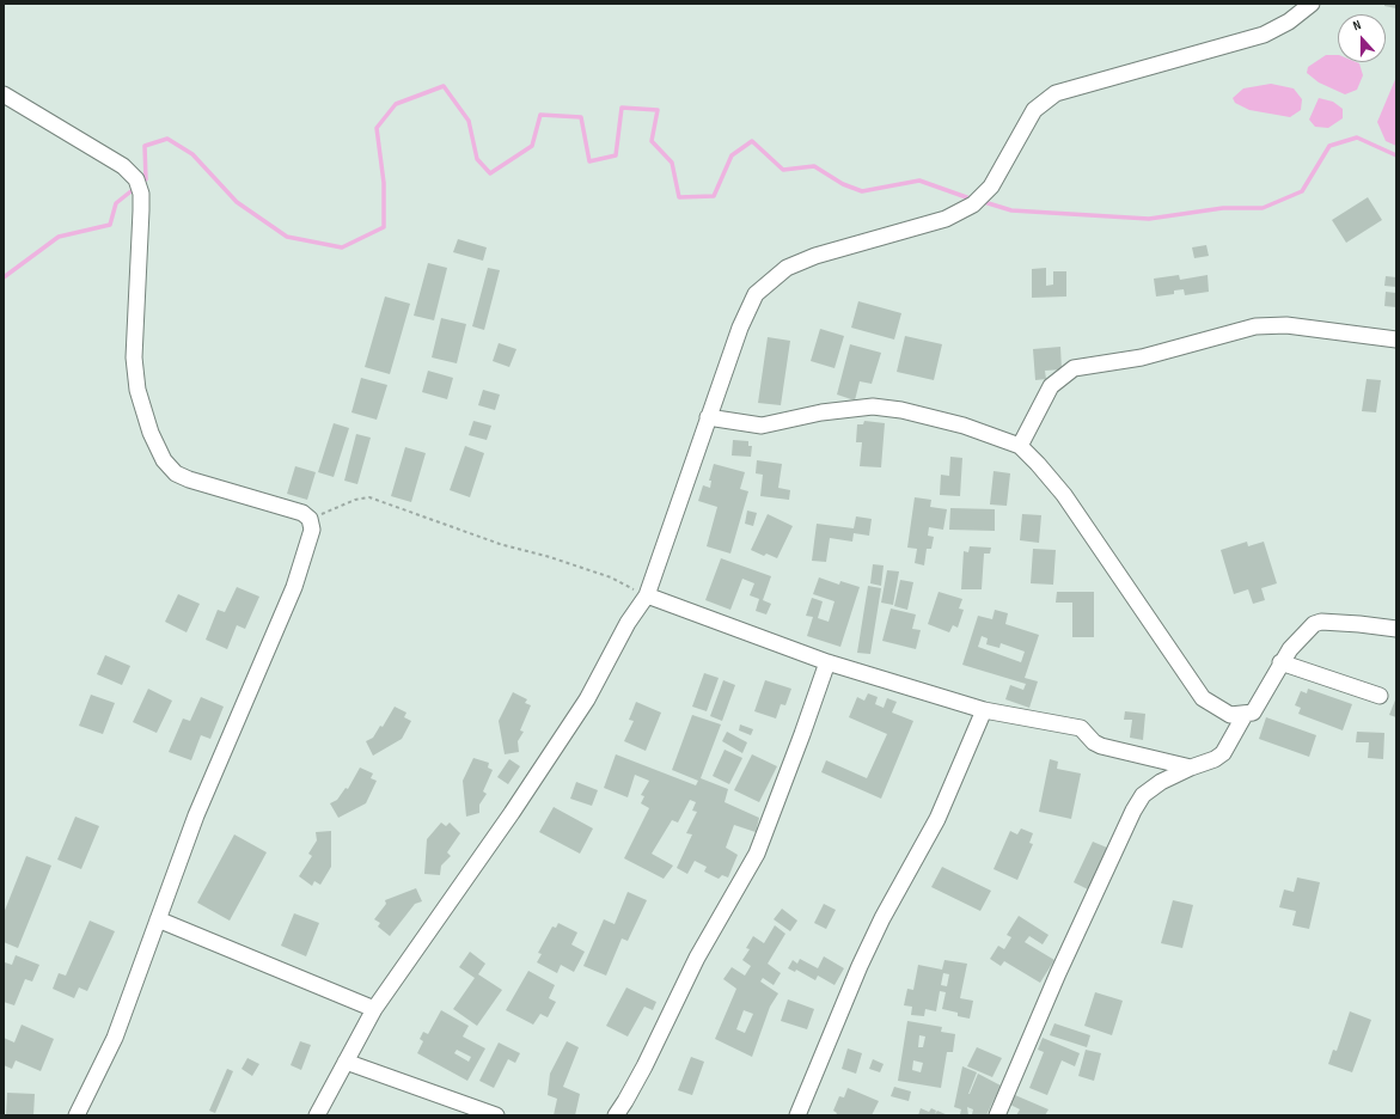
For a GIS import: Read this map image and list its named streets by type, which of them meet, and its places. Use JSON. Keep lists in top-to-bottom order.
{
  "north": "top"
}
